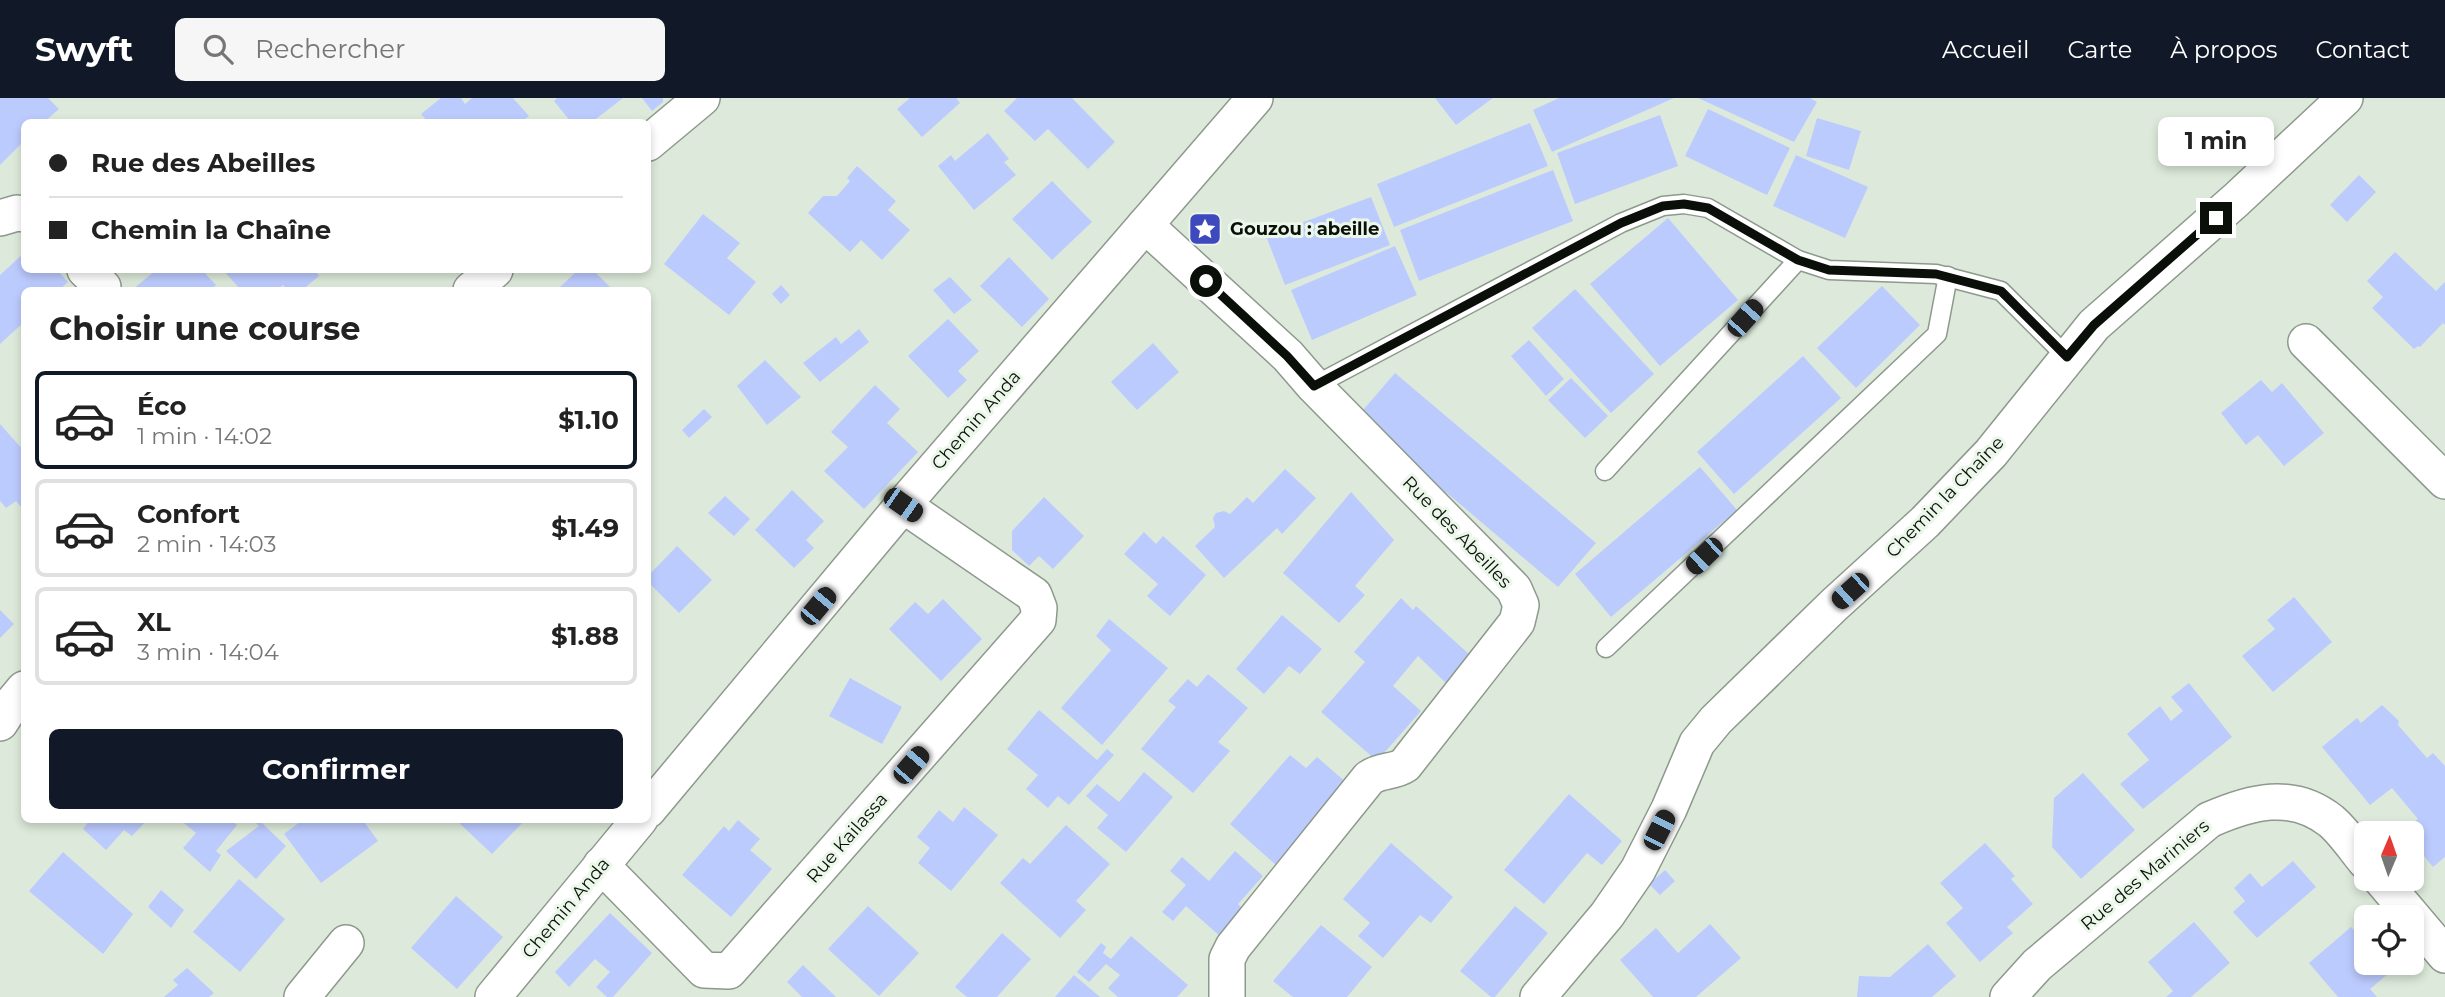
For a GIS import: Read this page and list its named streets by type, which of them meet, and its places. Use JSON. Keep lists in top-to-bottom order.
{
  "streets": {
    "street": [
      "Chemin Anda",
      "Chemin la Chaîne",
      "Rue des Abeilles",
      "Rue Kailassa",
      "Rue des Mariniers"
    ]
  },
  "crossings": [
    ["Chemin Anda", "Rue des Abeilles"],
    ["Chemin Anda", "Rue Kailassa"]
  ],
  "places": {
    "place": ["Gouzou : abeille"]
  },
  "north": "top",
  "page": {
    "header": "Swyft",
    "search": "Rechercher",
    "nav": [
      "Accueil",
      "Carte",
      "À propos",
      "Contact"
    ],
    "bubble": "1 min",
    "banner": ["Rue des Abeilles", "Chemin la Chaîne"],
    "heading": "Choisir une course",
    "list": [
      {
        "name": "Éco",
        "note": "1 min · 14:02",
        "value": "$1.10"
      },
      {
        "name": "Confort",
        "note": "2 min · 14:03",
        "value": "$1.49"
      },
      {
        "name": "XL",
        "note": "3 min · 14:04",
        "value": "$1.88"
      }
    ],
    "buttons": "Confirmer"
  }
}
